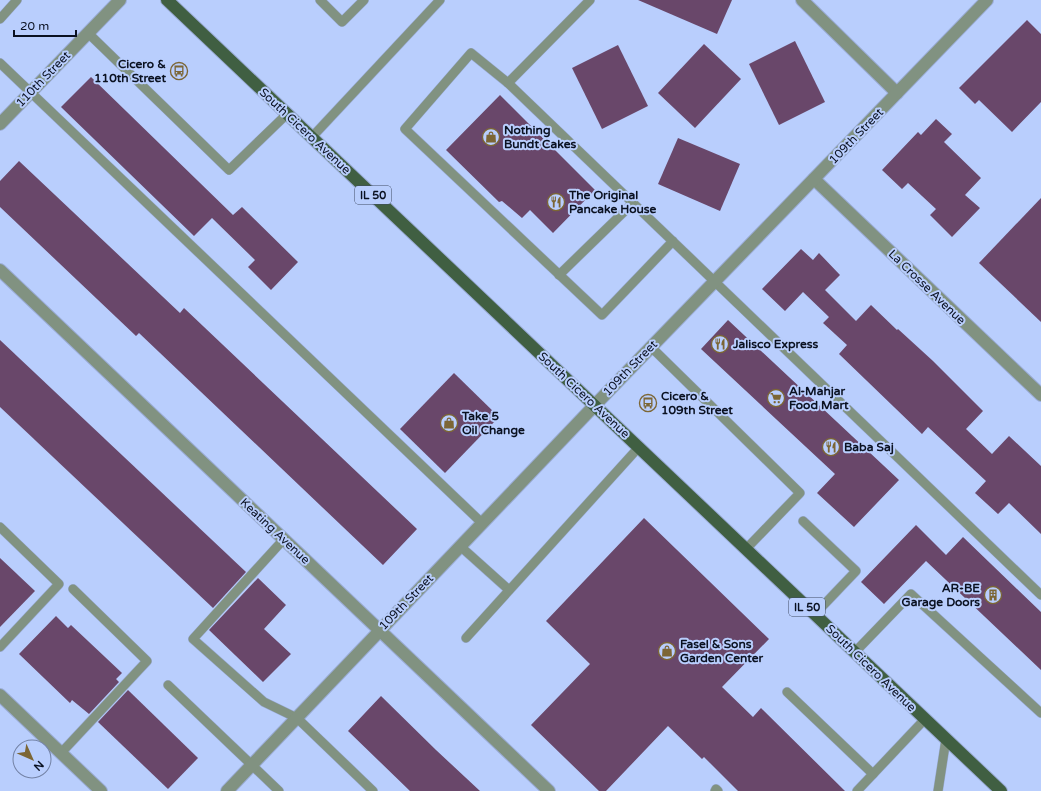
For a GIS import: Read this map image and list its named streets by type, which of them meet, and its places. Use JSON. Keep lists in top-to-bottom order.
{
  "streets": {
    "main road": ["South Cicero Avenue", "IL 50"],
    "street": [
      "110th Street",
      "109th Street",
      "La Crosse Avenue",
      "Keating Avenue"
    ]
  },
  "crossings": [
    ["South Cicero Avenue", "109th Street"],
    ["109th Street", "La Crosse Avenue"],
    ["109th Street", "Keating Avenue"]
  ],
  "places": {
    "bus stop": ["Cicero & 110th Street", "Cicero & 109th Street"],
    "shop": ["Nothing Bundt Cakes", "Take 5 Oil Change", "Fasel & Sons Garden Center"],
    "restaurant": ["The Original Pancake House", "Jalisco Express", "Baba Saj"],
    "supermarket": ["Al-Mahjar Food Mart"],
    "building": ["AR-BE Garage Doors"]
  },
  "scale_bar": "20 m",
  "north": "bottom right"
}
